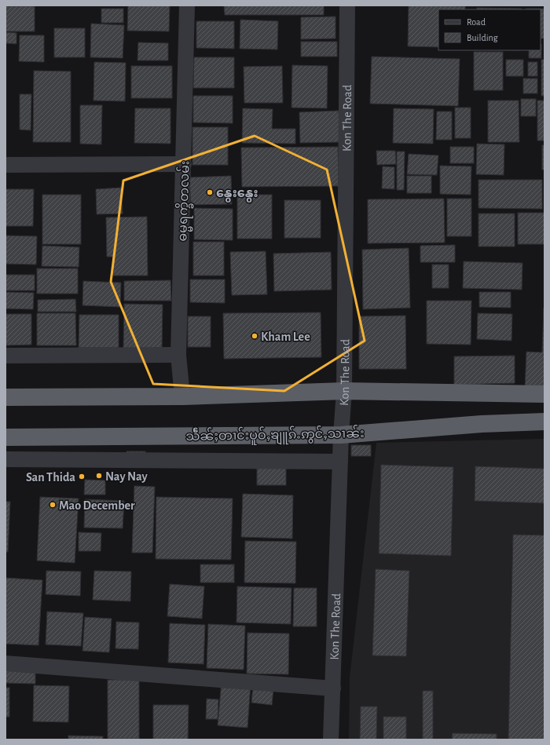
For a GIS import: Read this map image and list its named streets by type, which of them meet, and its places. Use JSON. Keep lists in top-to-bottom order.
{
  "streets": {
    "highway": ["သဵႅၼ်ႈတၢင်းပူဝ်ႇၶျူၵ်ႉဢွင်ႇသၢၼ်း"],
    "street": ["Kon The Road", "ဓမ္မရက္ခိတလမ်း"]
  },
  "crossings": [
    ["Kon The Road", "သဵႅၼ်ႈတၢင်းပူဝ်ႇၶျူၵ်ႉဢွင်ႇသၢၼ်း"]
  ],
  "places": [
    "နွေးနွေး",
    "Kham Lee",
    "Nay Nay",
    "San Thida",
    "Mao December"
  ],
  "legend": ["Road", "Building"]
}
